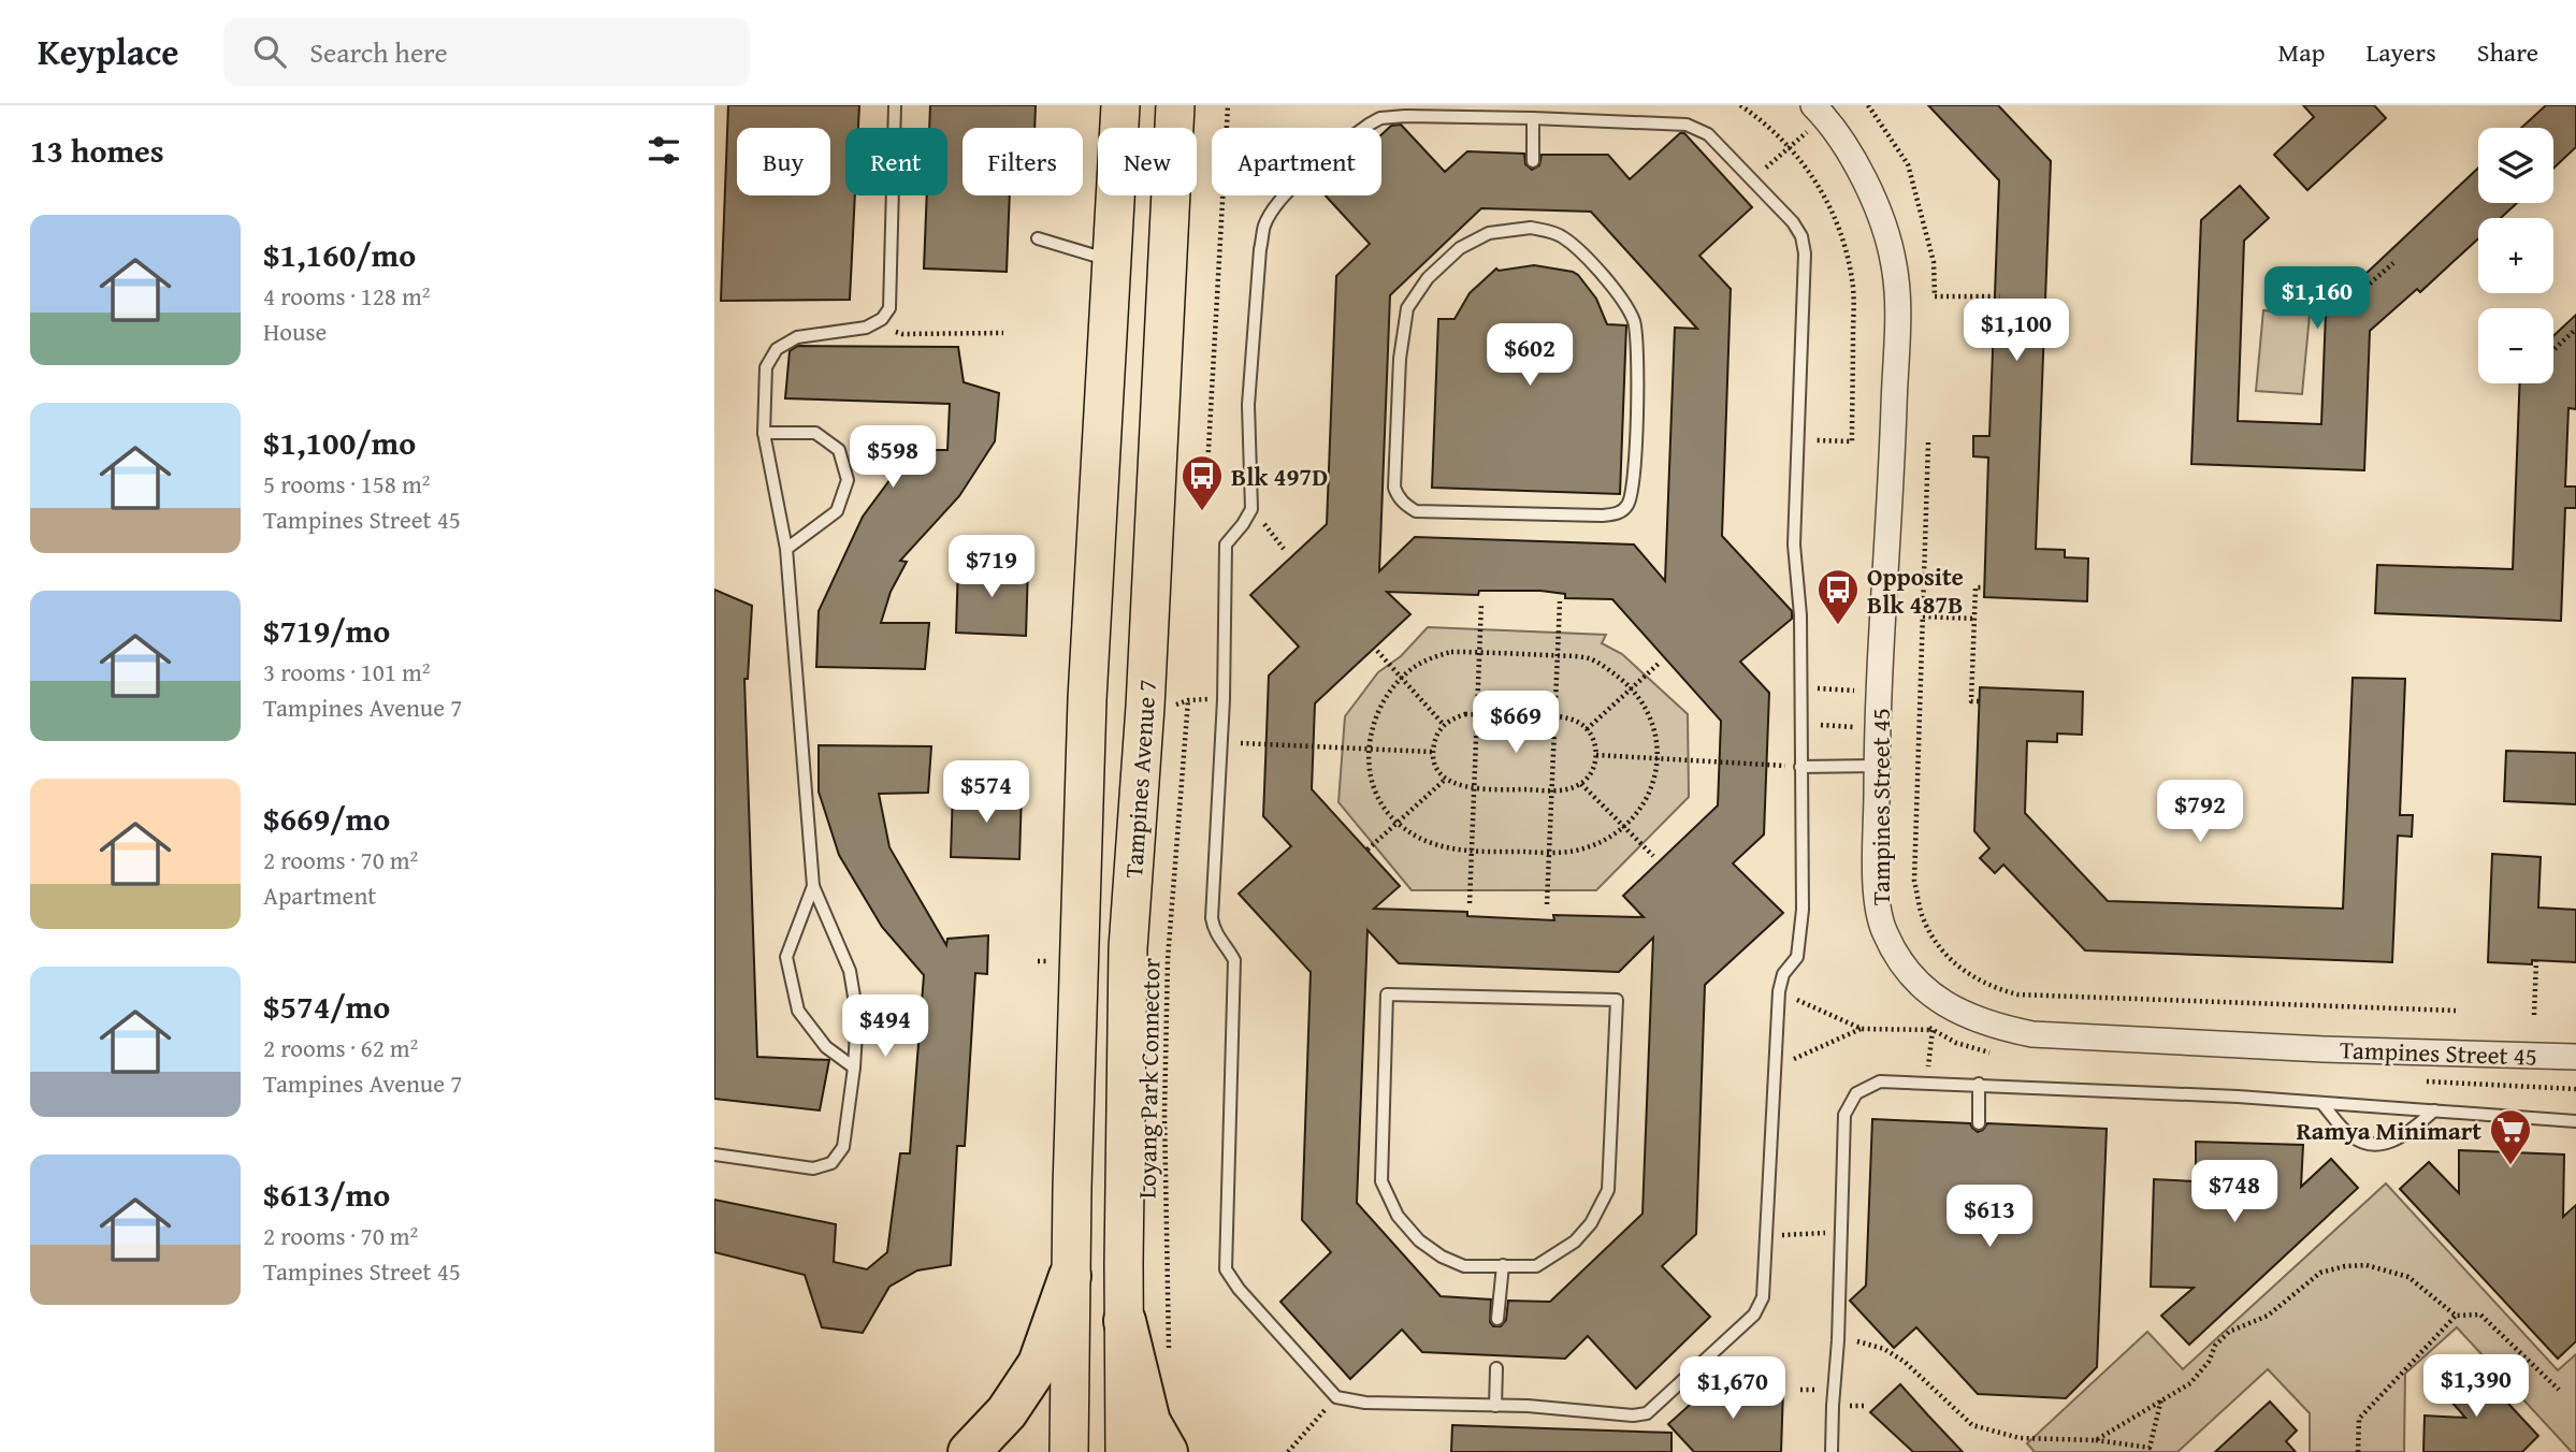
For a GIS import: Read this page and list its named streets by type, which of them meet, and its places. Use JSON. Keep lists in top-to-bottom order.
{
  "streets": {
    "main road": ["Tampines Avenue 7"],
    "street": ["Tampines Street 45"],
    "path": ["Loyang Park Connector"]
  },
  "places": {
    "bus stop": ["Blk 497D", "Opposite Blk 487B"],
    "supermarket": ["Ramya Minimart"]
  },
  "page": {
    "header": "Keyplace",
    "search": "Search here",
    "nav": ["Map", "Layers", "Share"],
    "heading": "13 homes",
    "map_buttons": ["+", "−"],
    "chip": [
      "Buy",
      "Rent",
      "Filters",
      "New",
      "Apartment"
    ],
    "list": [
      {
        "name": "$1,160/mo",
        "note": "4 rooms · 128 m² · House"
      },
      {
        "name": "$1,100/mo",
        "note": "5 rooms · 158 m² · Tampines Street 45"
      },
      {
        "name": "$719/mo",
        "note": "3 rooms · 101 m² · Tampines Avenue 7"
      },
      {
        "name": "$669/mo",
        "note": "2 rooms · 70 m² · Apartment"
      },
      {
        "name": "$574/mo",
        "note": "2 rooms · 62 m² · Tampines Avenue 7"
      },
      {
        "name": "$613/mo",
        "note": "2 rooms · 70 m² · Tampines Street 45"
      }
    ],
    "price": [
      "$1,160",
      "$1,100",
      "$602",
      "$598",
      "$719",
      "$669",
      "$574",
      "$792",
      "$494",
      "$748",
      "$613",
      "$1,390",
      "$1,670"
    ]
  }
}
